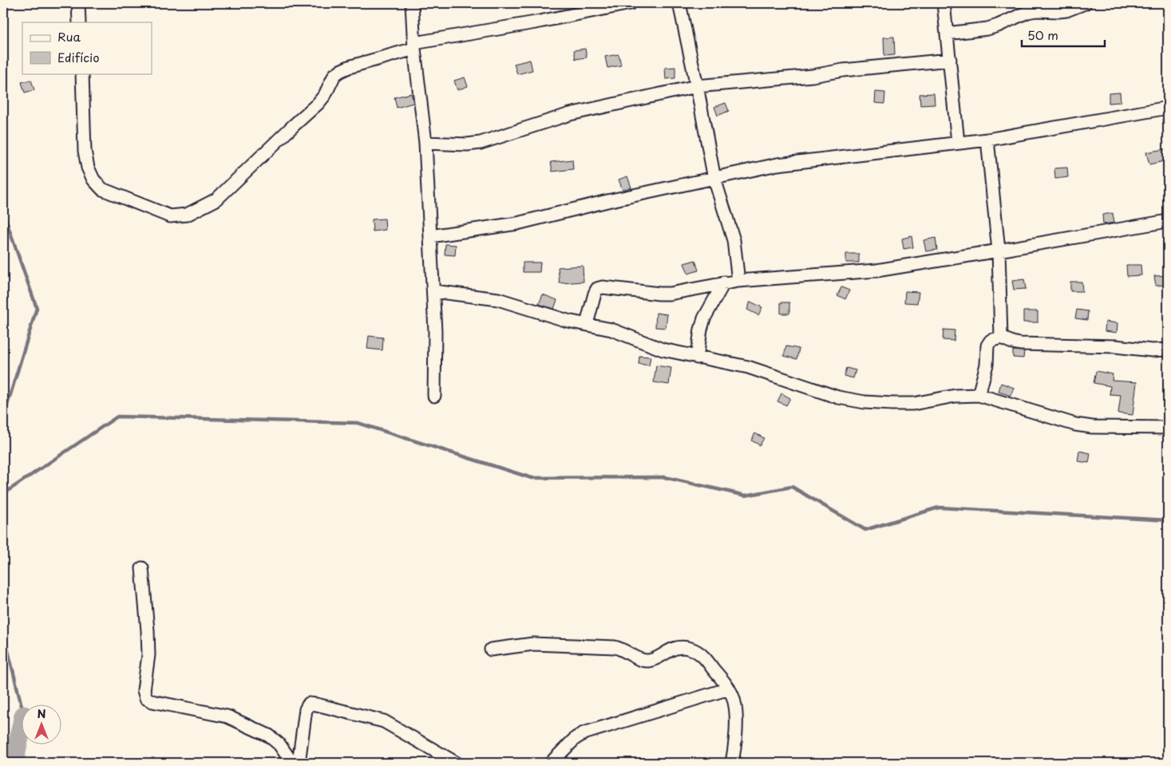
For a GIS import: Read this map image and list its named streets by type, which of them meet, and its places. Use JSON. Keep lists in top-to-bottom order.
{
  "legend": ["Rua", "Edifício"],
  "scale_bar": "50 m",
  "north": "top"
}
